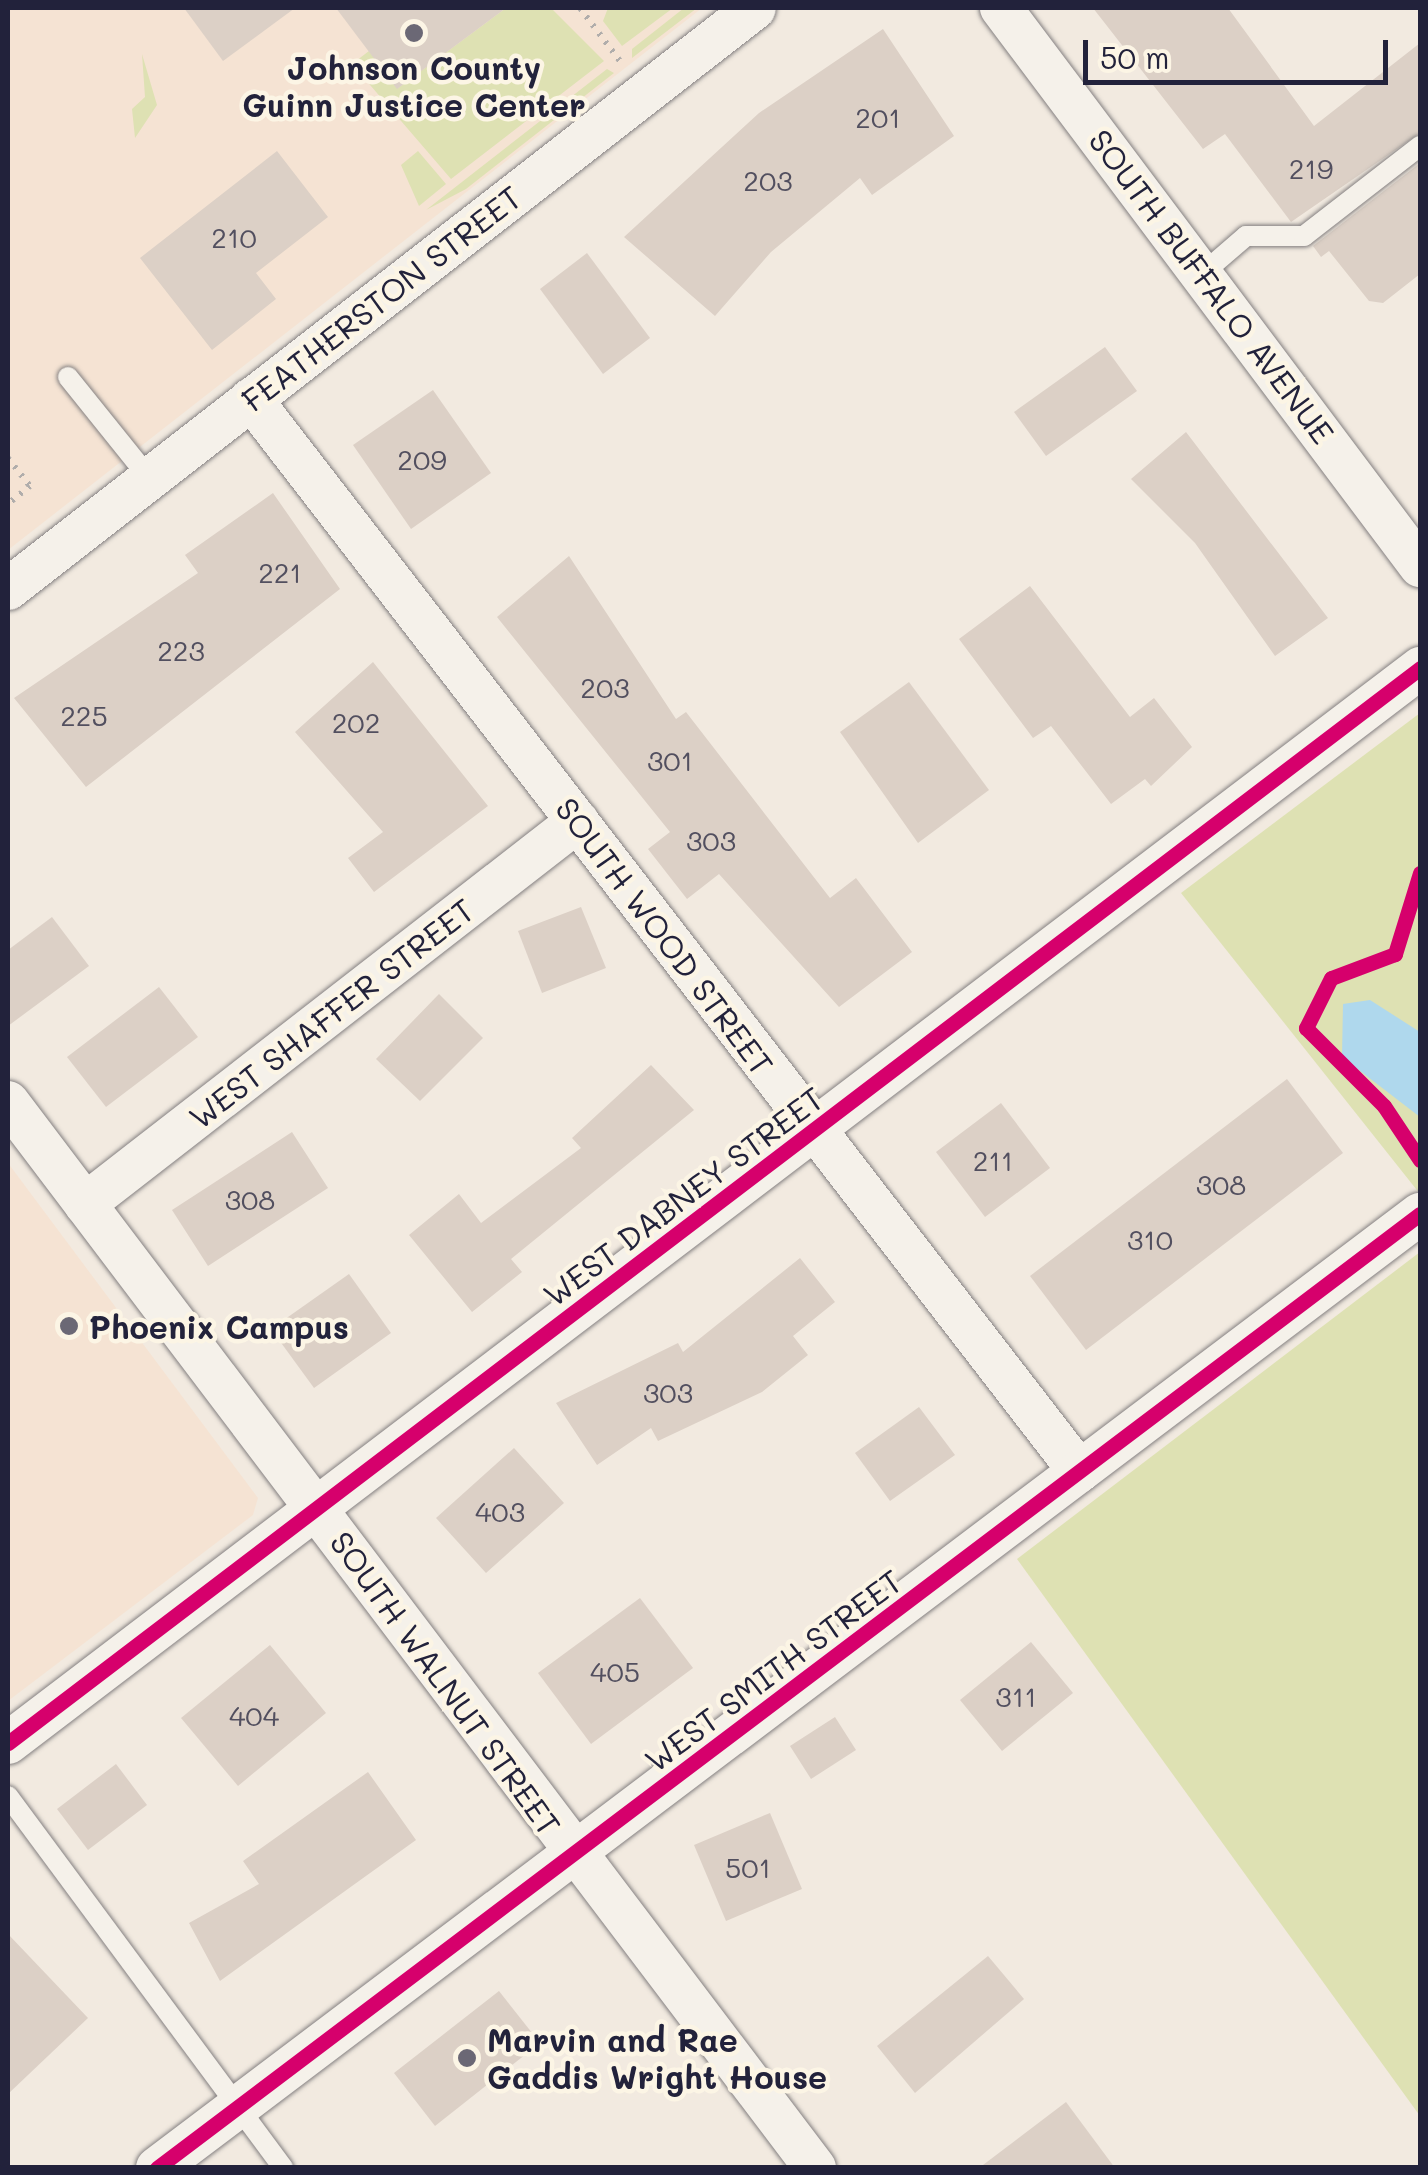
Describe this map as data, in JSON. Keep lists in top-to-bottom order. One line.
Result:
{"streets":{"street":["SOUTH BUFFALO AVENUE","FEATHERSTON STREET","SOUTH WOOD STREET","WEST SHAFFER STREET","WEST DABNEY STREET","WEST SMITH STREET","SOUTH WALNUT STREET"]},"crossings":[["FEATHERSTON STREET","SOUTH WOOD STREET"],["SOUTH WOOD STREET","WEST SHAFFER STREET"],["SOUTH WOOD STREET","WEST DABNEY STREET"],["SOUTH WOOD STREET","WEST SMITH STREET"],["WEST SHAFFER STREET","SOUTH WALNUT STREET"],["WEST DABNEY STREET","SOUTH WALNUT STREET"],["WEST SMITH STREET","SOUTH WALNUT STREET"]],"places":["Johnson County Guinn Justice Center","Phoenix Campus","Marvin and Rae Gaddis Wright House"],"house_numbers":["201","219","203","210","209","221","223","203","225","202","301","303","211","308","308","310","303","403","405","311","404","501"],"scale_bar":"50 m"}
